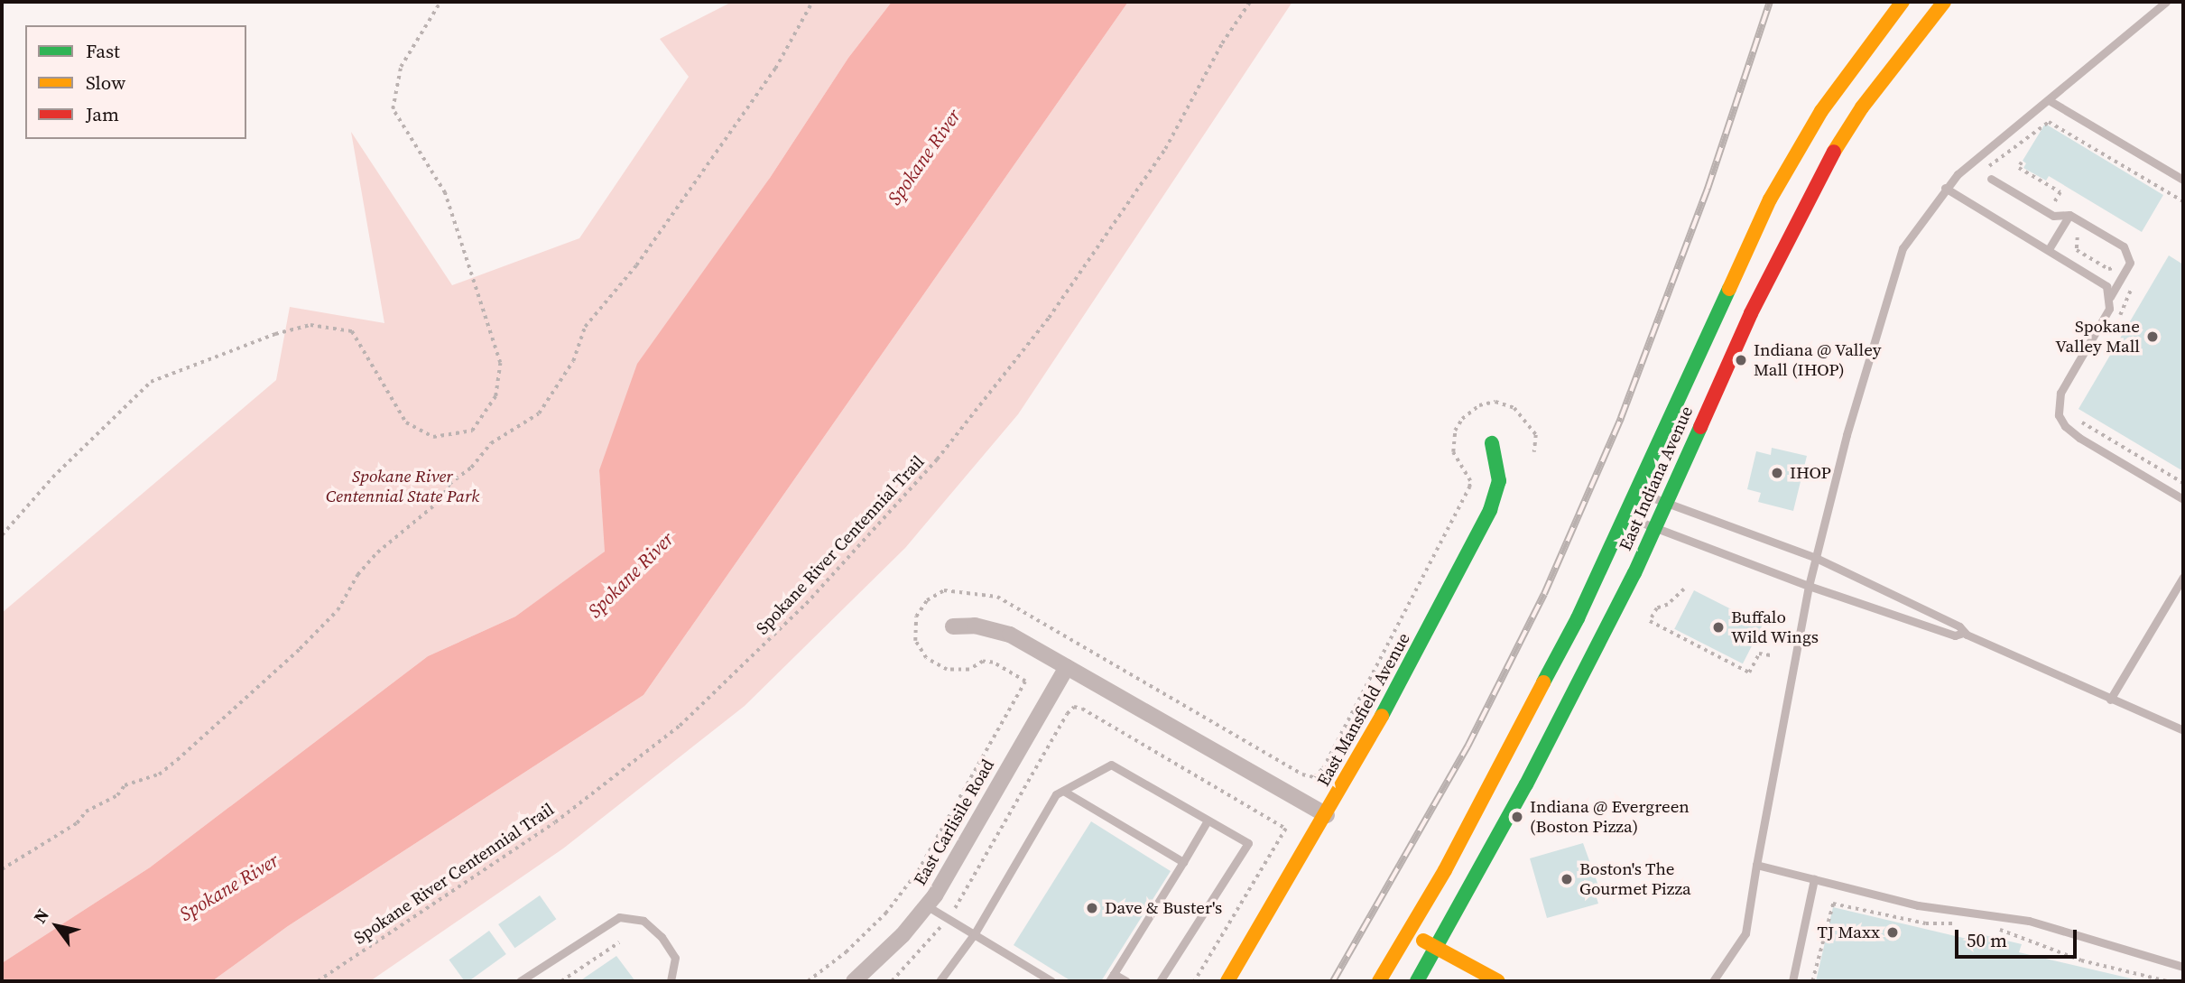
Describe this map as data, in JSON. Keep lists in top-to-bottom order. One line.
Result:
{"streets":{"main road":["East Indiana Avenue","East Mansfield Avenue"],"street":["East Carlisile Road"],"path":["Spokane River Centennial Trail"]},"water":["Spokane River"],"parks":["Spokane River Centennial State Park"],"places":["Spokane Valley Mall","Indiana @ Valley Mall (IHOP)","IHOP","Buffalo Wild Wings","Indiana @ Evergreen (Boston Pizza)","Boston's The Gourmet Pizza","Dave & Buster's","TJ Maxx"],"legend":["Fast","Slow","Jam"],"scale_bar":"50 m","north":"top left"}
